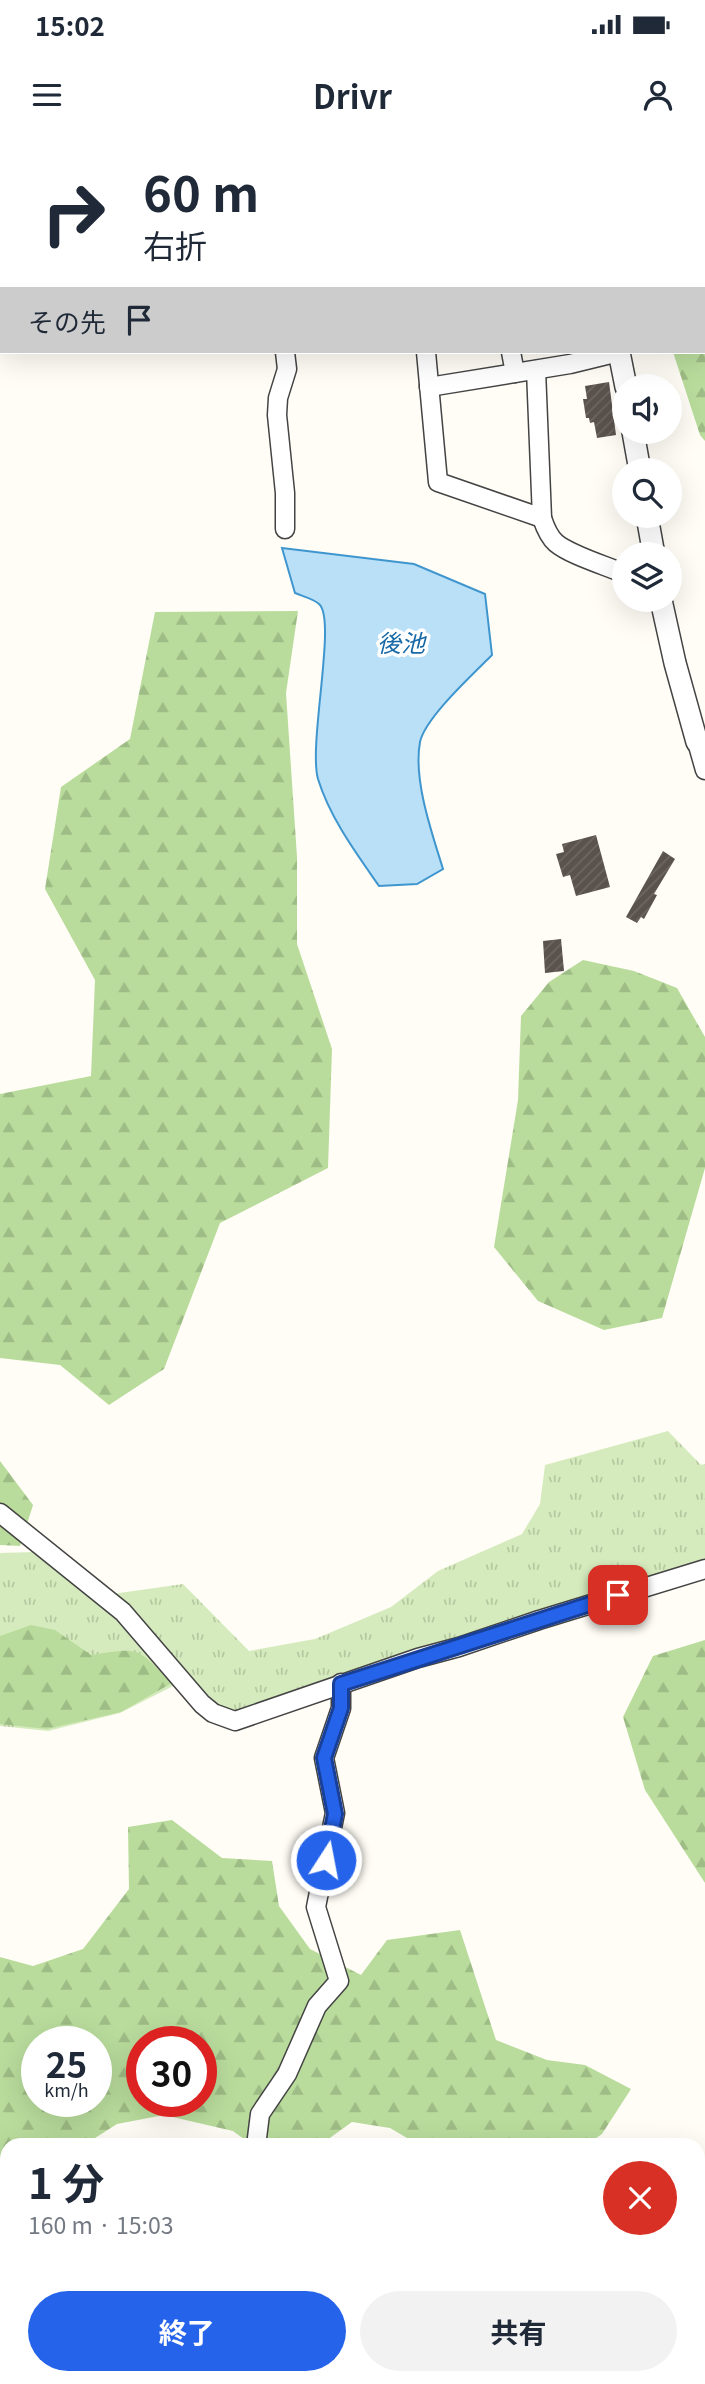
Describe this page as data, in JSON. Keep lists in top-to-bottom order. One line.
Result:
{"water":["後池"],"page":{"status":"15:02","header":"Drivr","turn":["60 m","右折"],"then":"その先","speed":"25 km/h","limit":"30","heading":["1 分","160 m · 15:03"],"buttons":["終了","共有"]}}
